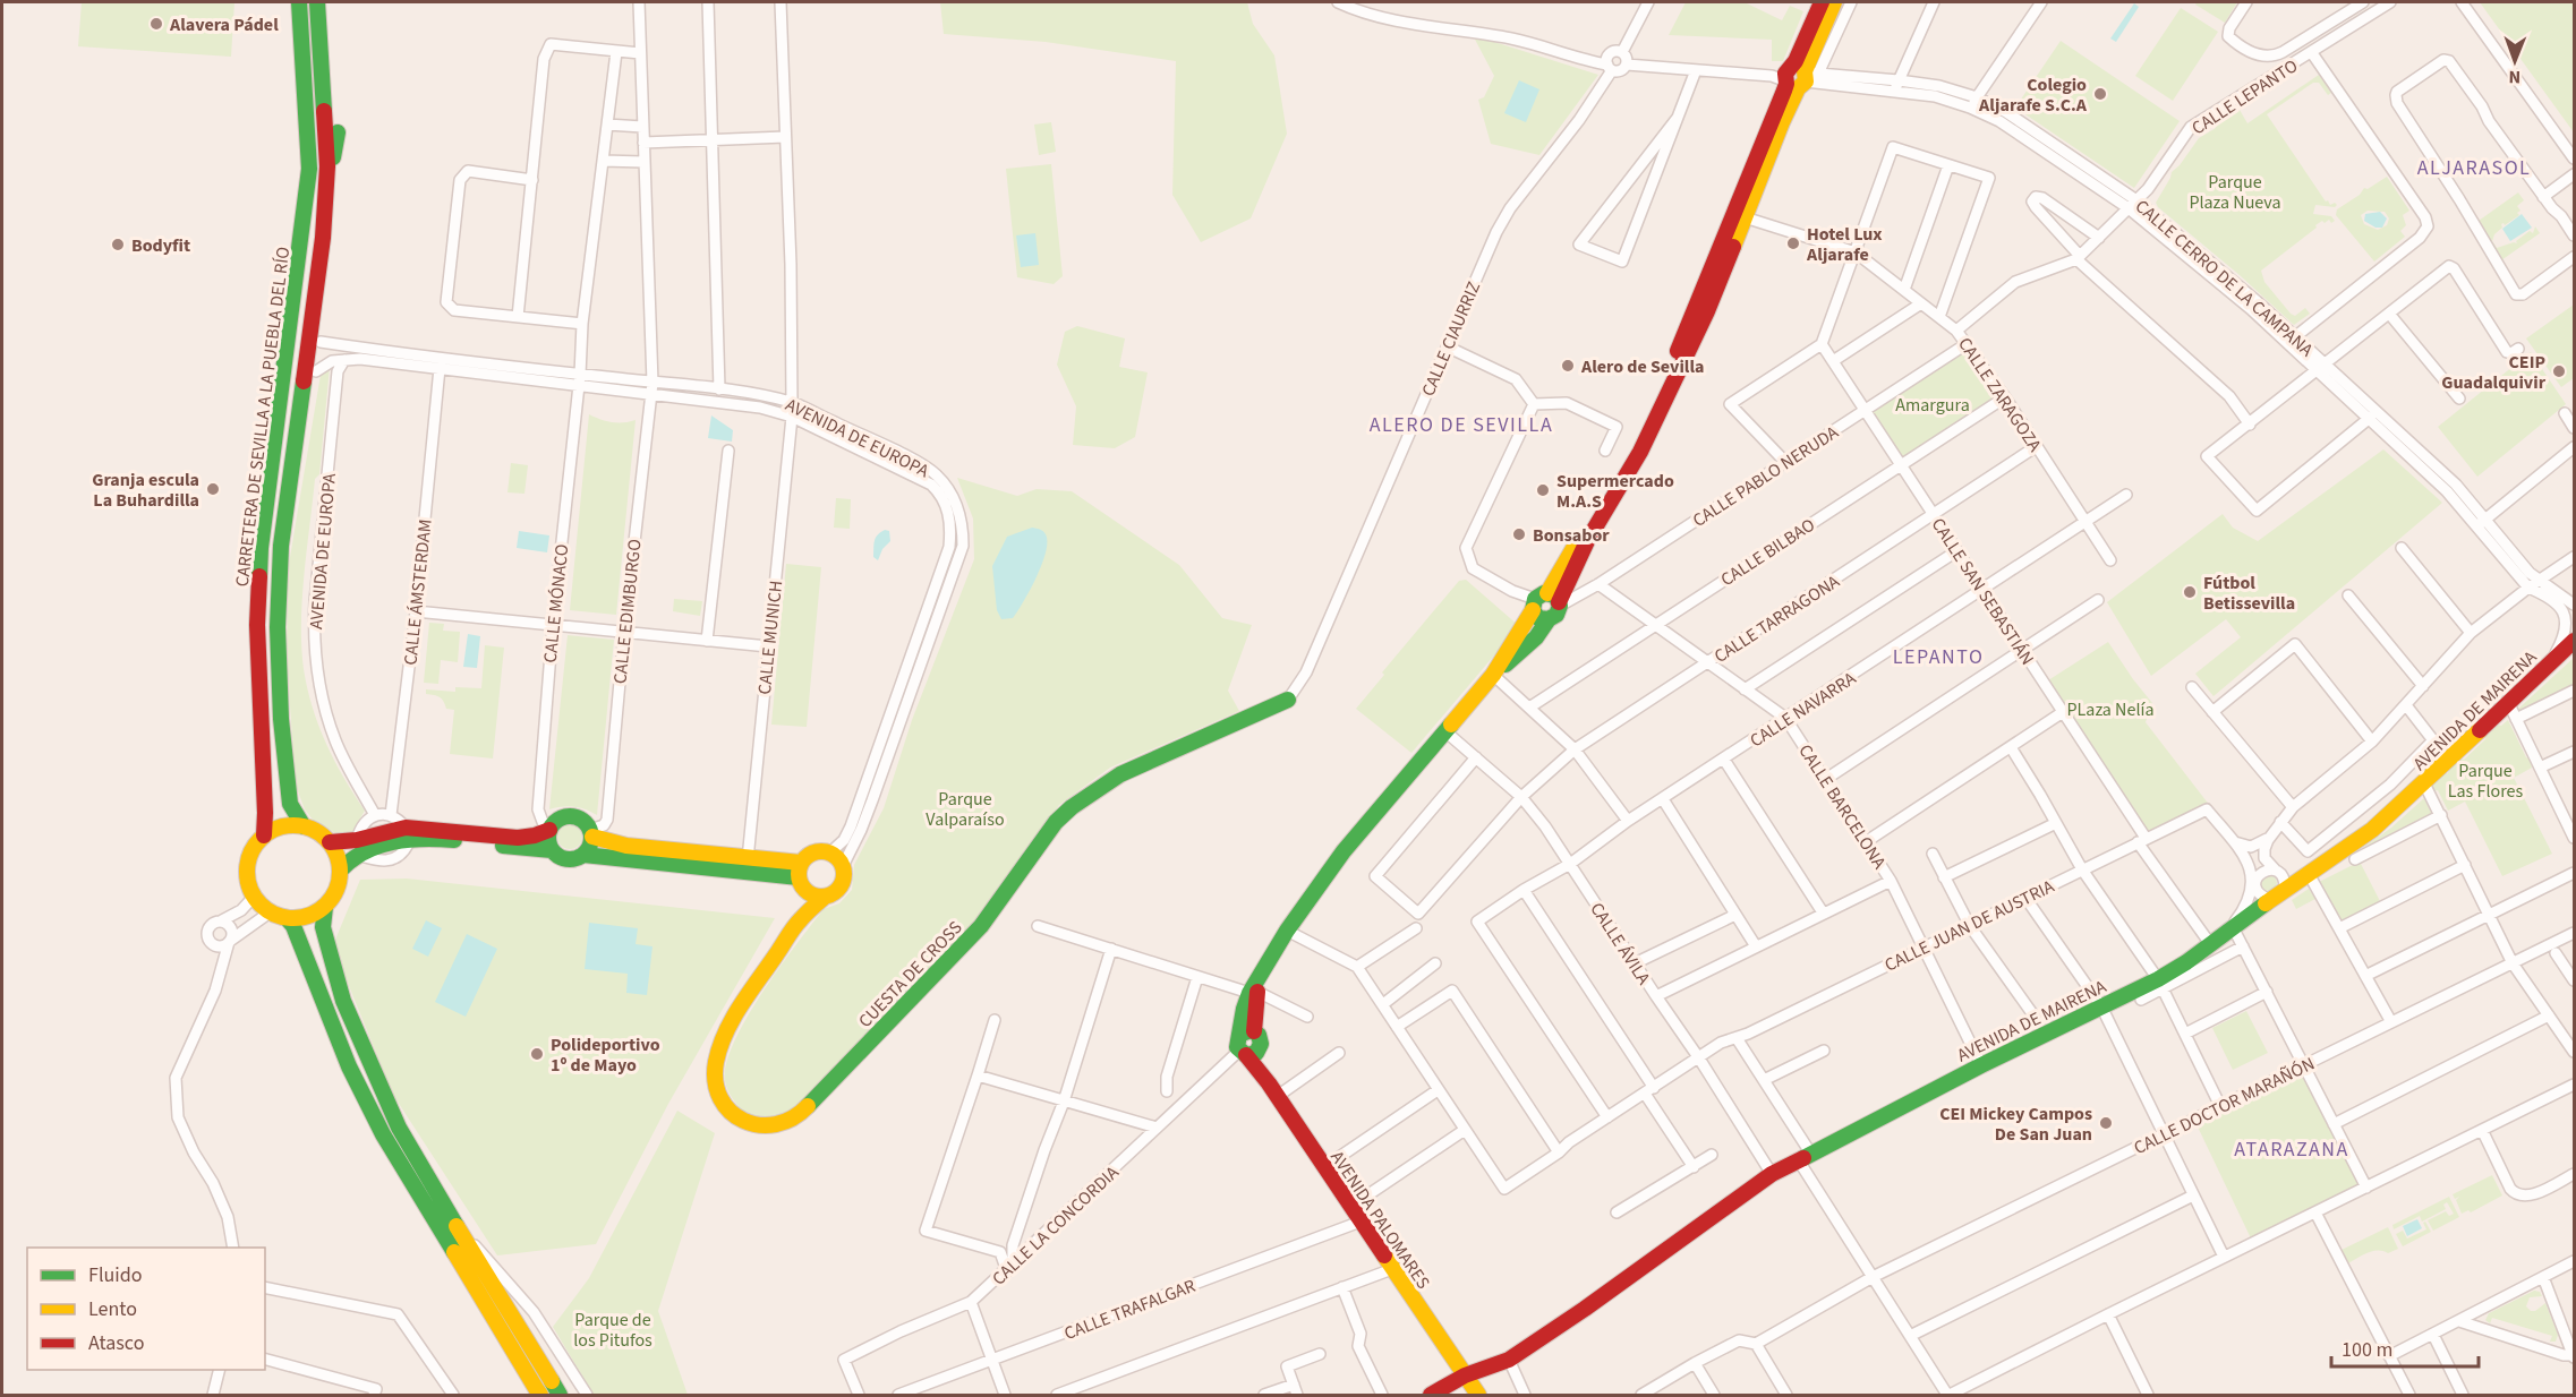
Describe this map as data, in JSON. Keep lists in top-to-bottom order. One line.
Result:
{"streets":{"street":["CALLE LEPANTO","CALLE CERRO DE LA CAMPANA","CALLE CIAURRIZ","CALLE ZARAGOZA","CARRETERA DE SEVILLA A LA PUEBLA DEL RÍO","AVENIDA DE EUROPA","CALLE PABLO NERUDA","CALLE BILBAO","CALLE SAN SEBASTIÁN","CALLE ÁMSTERDAM","CALLE MÓNACO","CALLE EDIMBURGO","CALLE TARRAGONA","CALLE MUNICH","CALLE NAVARRA","AVENIDA DE MAIRENA","CALLE BARCELONA","CALLE JUAN DE AUSTRIA","CALLE ÁVILA","CUESTA DE CROSS","CALLE DOCTOR MARAÑÓN","AVENIDA PALOMARES","CALLE LA CONCORDIA","CALLE TRAFALGAR"]},"crossings":[["CALLE LEPANTO","CALLE CERRO DE LA CAMPANA"],["CALLE LEPANTO","CALLE ZARAGOZA"],["CALLE CIAURRIZ","CUESTA DE CROSS"],["CALLE ZARAGOZA","CALLE PABLO NERUDA"],["CALLE ZARAGOZA","CALLE BILBAO"],["CALLE ZARAGOZA","CALLE TARRAGONA"],["CALLE ZARAGOZA","CALLE NAVARRA"],["AVENIDA DE EUROPA","CALLE ÁMSTERDAM"],["AVENIDA DE EUROPA","CALLE MÓNACO"],["AVENIDA DE EUROPA","CALLE EDIMBURGO"],["AVENIDA DE EUROPA","CALLE MUNICH"],["AVENIDA DE EUROPA","CUESTA DE CROSS"],["CALLE PABLO NERUDA","CALLE SAN SEBASTIÁN"],["CALLE PABLO NERUDA","CALLE BARCELONA"],["CALLE BILBAO","CALLE SAN SEBASTIÁN"],["CALLE BILBAO","CALLE BARCELONA"],["CALLE SAN SEBASTIÁN","CALLE TARRAGONA"],["CALLE SAN SEBASTIÁN","CALLE NAVARRA"],["CALLE SAN SEBASTIÁN","AVENIDA DE MAIRENA"],["CALLE SAN SEBASTIÁN","CALLE JUAN DE AUSTRIA"],["CALLE SAN SEBASTIÁN","CALLE DOCTOR MARAÑÓN"],["CALLE MÓNACO","CALLE EDIMBURGO"],["CALLE TARRAGONA","CALLE BARCELONA"],["CALLE TARRAGONA","CALLE ÁVILA"],["CALLE NAVARRA","CALLE BARCELONA"],["CALLE NAVARRA","CALLE JUAN DE AUSTRIA"],["CALLE NAVARRA","CALLE ÁVILA"],["AVENIDA DE MAIRENA","CALLE BARCELONA"],["AVENIDA DE MAIRENA","CALLE ÁVILA"],["AVENIDA DE MAIRENA","AVENIDA PALOMARES"],["CALLE BARCELONA","CALLE JUAN DE AUSTRIA"],["CALLE JUAN DE AUSTRIA","CALLE ÁVILA"],["AVENIDA PALOMARES","CALLE LA CONCORDIA"],["AVENIDA PALOMARES","CALLE TRAFALGAR"]],"districts":["ALJARASOL","ALERO DE SEVILLA","LEPANTO","ATARAZANA"],"parks":["Parque Plaza Nueva","Amargura","PLaza Nelía","Parque Las Flores","Parque Valparaíso","Parque de los Pitufos"],"places":["Alavera Pádel","Colegio Aljarafe S.C.A","Hotel Lux Aljarafe","Bodyfit","Alero de Sevilla","CEIP Guadalquivir","Granja escula La Buhardilla","Supermercado M.A.S","Bonsabor","Fútbol Betissevilla","Polideportivo 1º de Mayo","CEI Mickey Campos De San Juan"],"legend":["Fluido","Lento","Atasco"],"scale_bar":"100 m","north":"bottom"}
